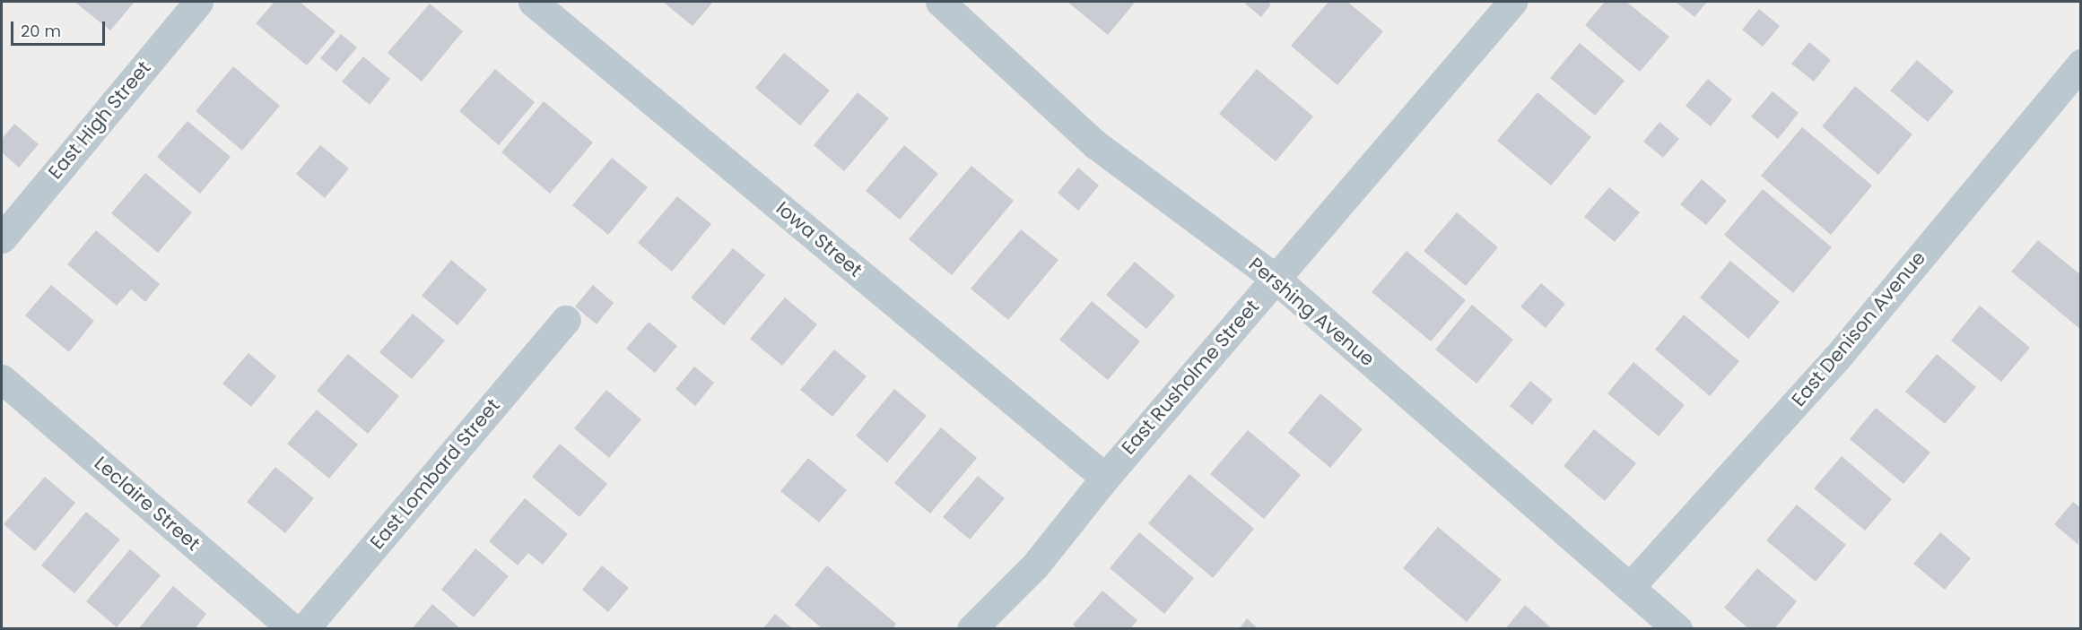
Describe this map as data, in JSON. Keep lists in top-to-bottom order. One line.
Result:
{"streets":{"street":["East High Street","Iowa Street","Pershing Avenue","East Denison Avenue","East Rusholme Street","East Lombard Street","Leclaire Street"]},"crossings":[["Iowa Street","East Rusholme Street"],["Pershing Avenue","East Denison Avenue"],["Pershing Avenue","East Rusholme Street"]],"scale_bar":"20 m"}
